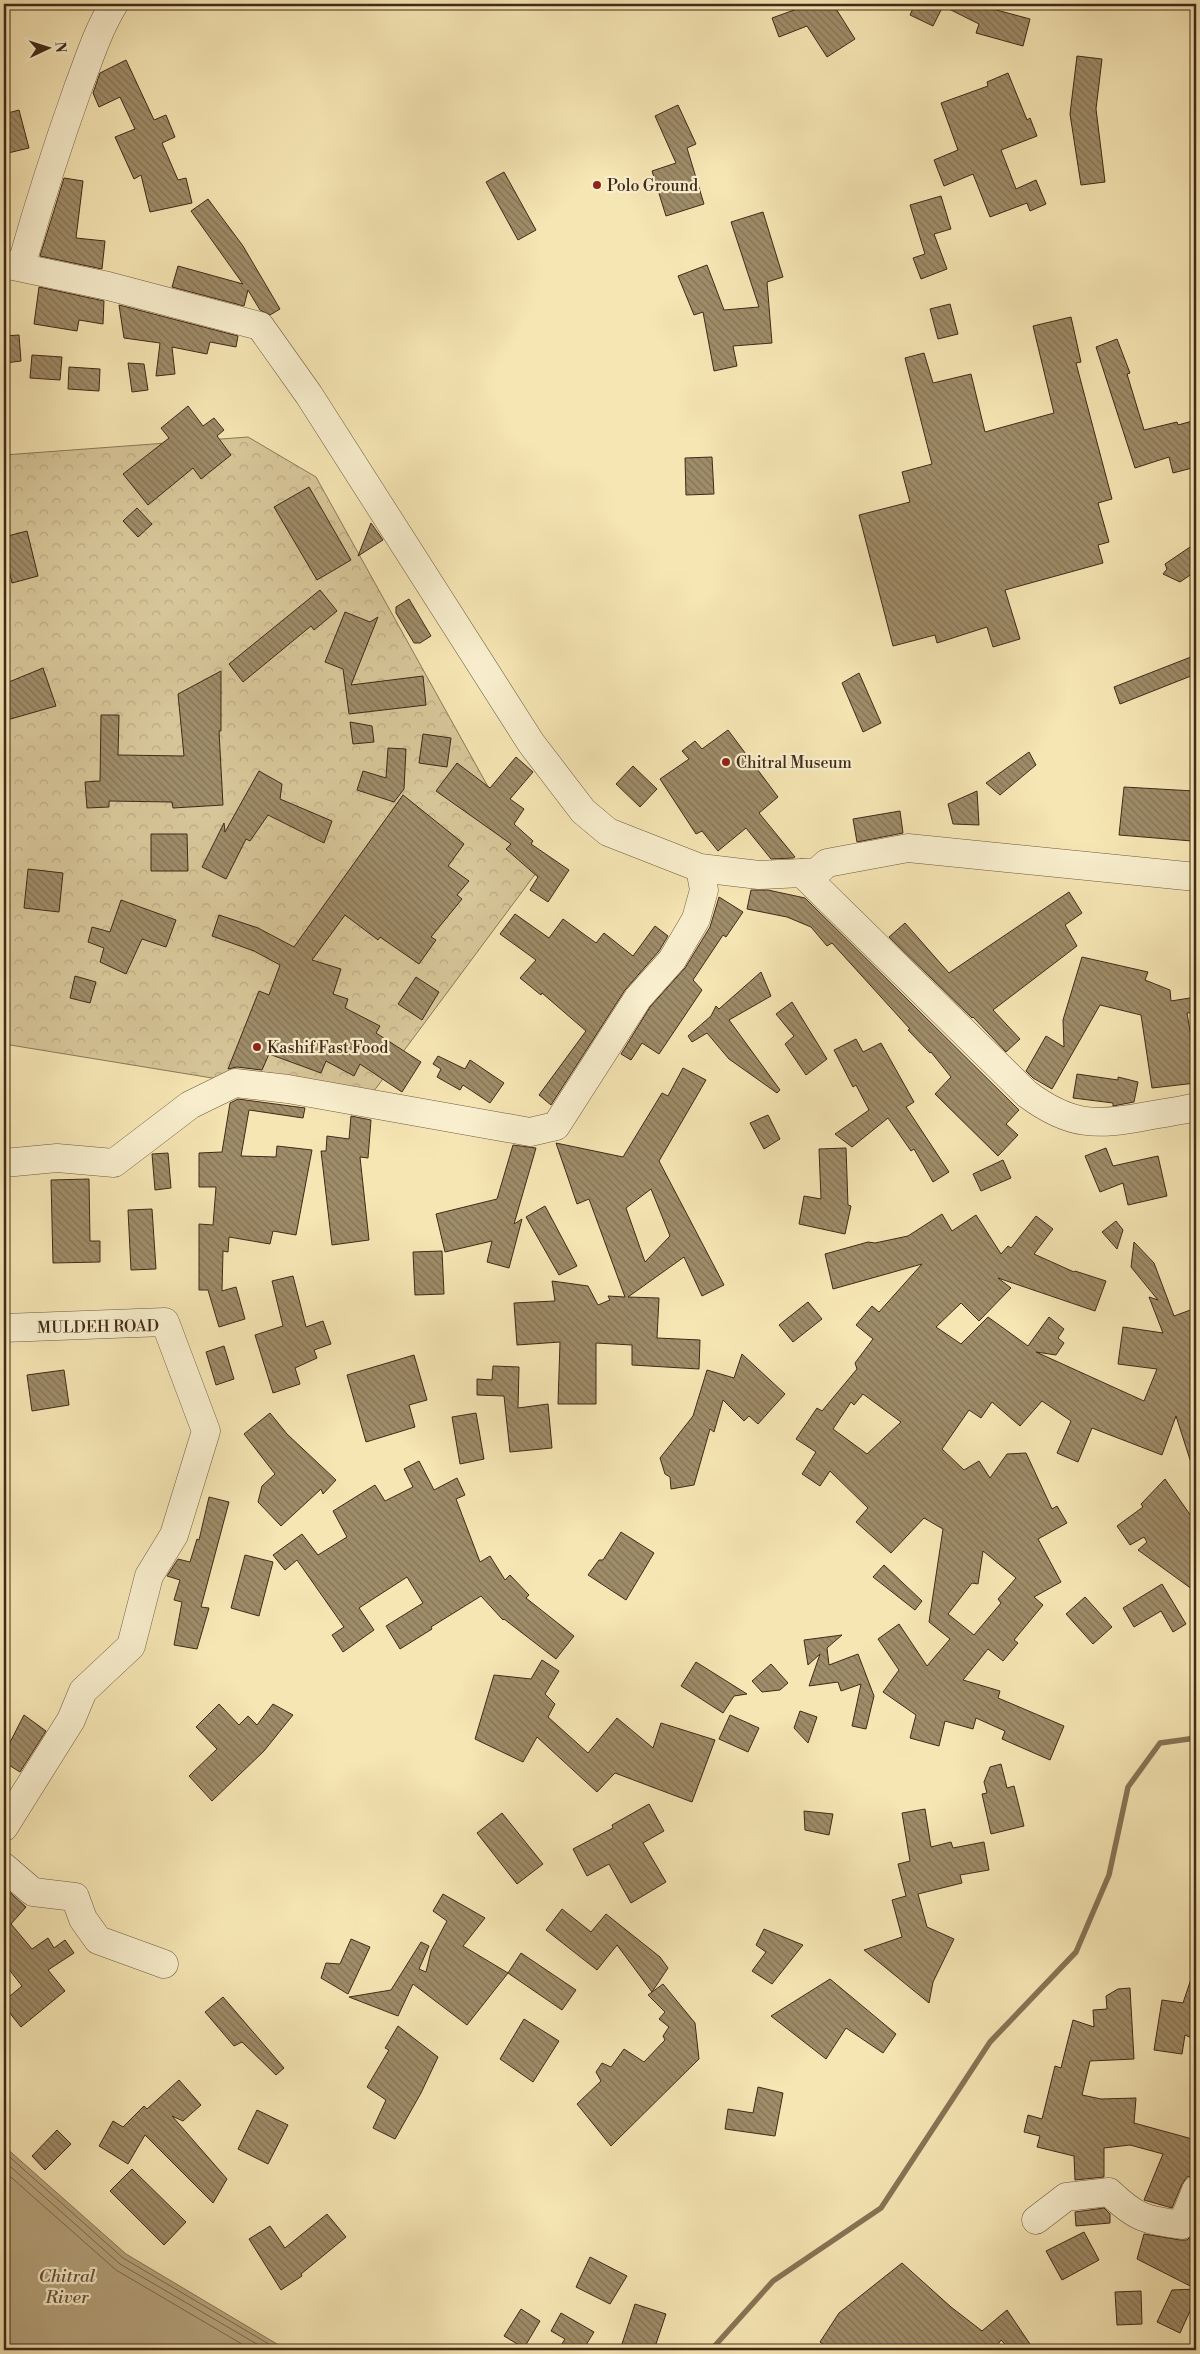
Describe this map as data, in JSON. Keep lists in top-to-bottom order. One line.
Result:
{"streets":{"street":["MULDEH ROAD"]},"water":["Chitral River"],"places":["Polo Ground","Chitral Museum","Kashif Fast Food"],"north":"right"}
